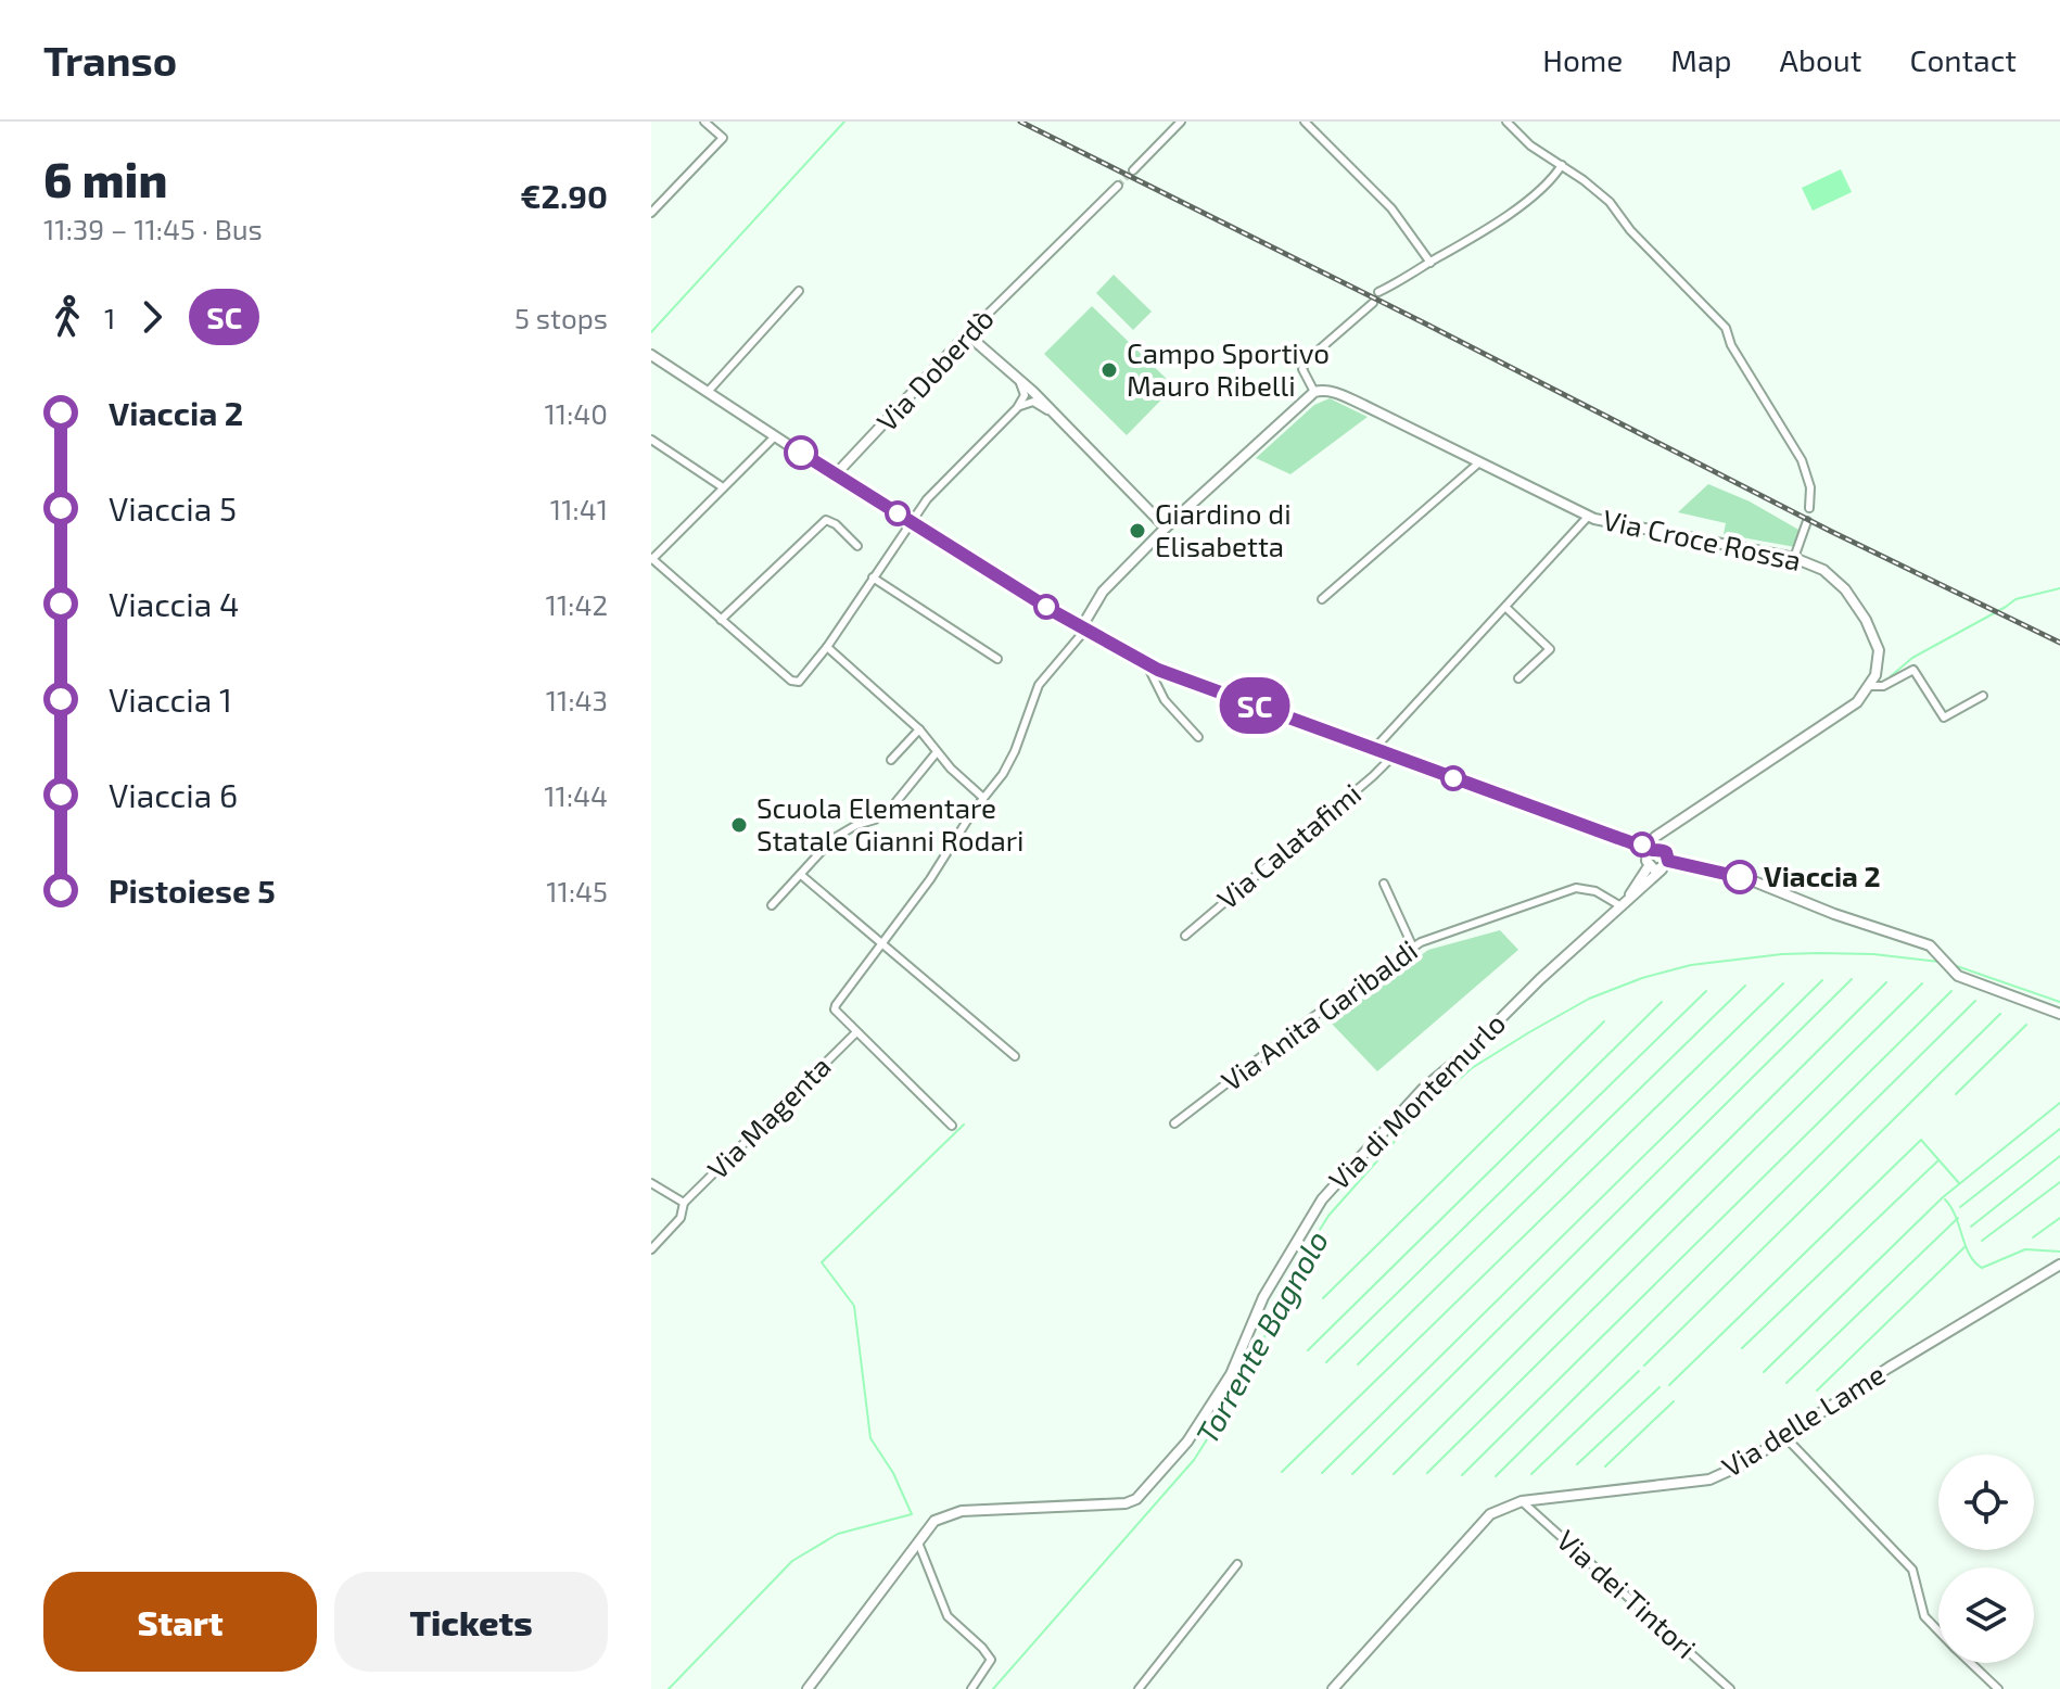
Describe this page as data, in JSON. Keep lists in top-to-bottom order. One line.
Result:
{"streets":{"street":["Via Doberdò","Via Croce Rossa","Via Calatafimi","Via Anita Garibaldi","Via di Montemurlo","Via Magenta","Via delle Lame","Via dei Tintori"]},"crossings":[["Via Croce Rossa","Via di Montemurlo"],["Via Anita Garibaldi","Via di Montemurlo"],["Via delle Lame","Via dei Tintori"]],"water":["Torrente Bagnolo"],"places":["Campo Sportivo Mauro Ribelli","Giardino di Elisabetta","Scuola Elementare Statale Gianni Rodari","Viaccia 2"],"lines":["bus line SC"],"page":{"header":"Transo","nav":["Home","Map","About","Contact"],"heading":["6 min","11:39 – 11:45 · Bus","€2.90"],"on_map":"SC","legs":["1","SC","5 stops"],"list":[{"name":"Viaccia 2","value":"11:40"},{"name":"Viaccia 5","value":"11:41"},{"name":"Viaccia 4","value":"11:42"},{"name":"Viaccia 1","value":"11:43"},{"name":"Viaccia 6","value":"11:44"},{"name":"Pistoiese 5","value":"11:45"}],"buttons":["Start","Tickets"]}}
